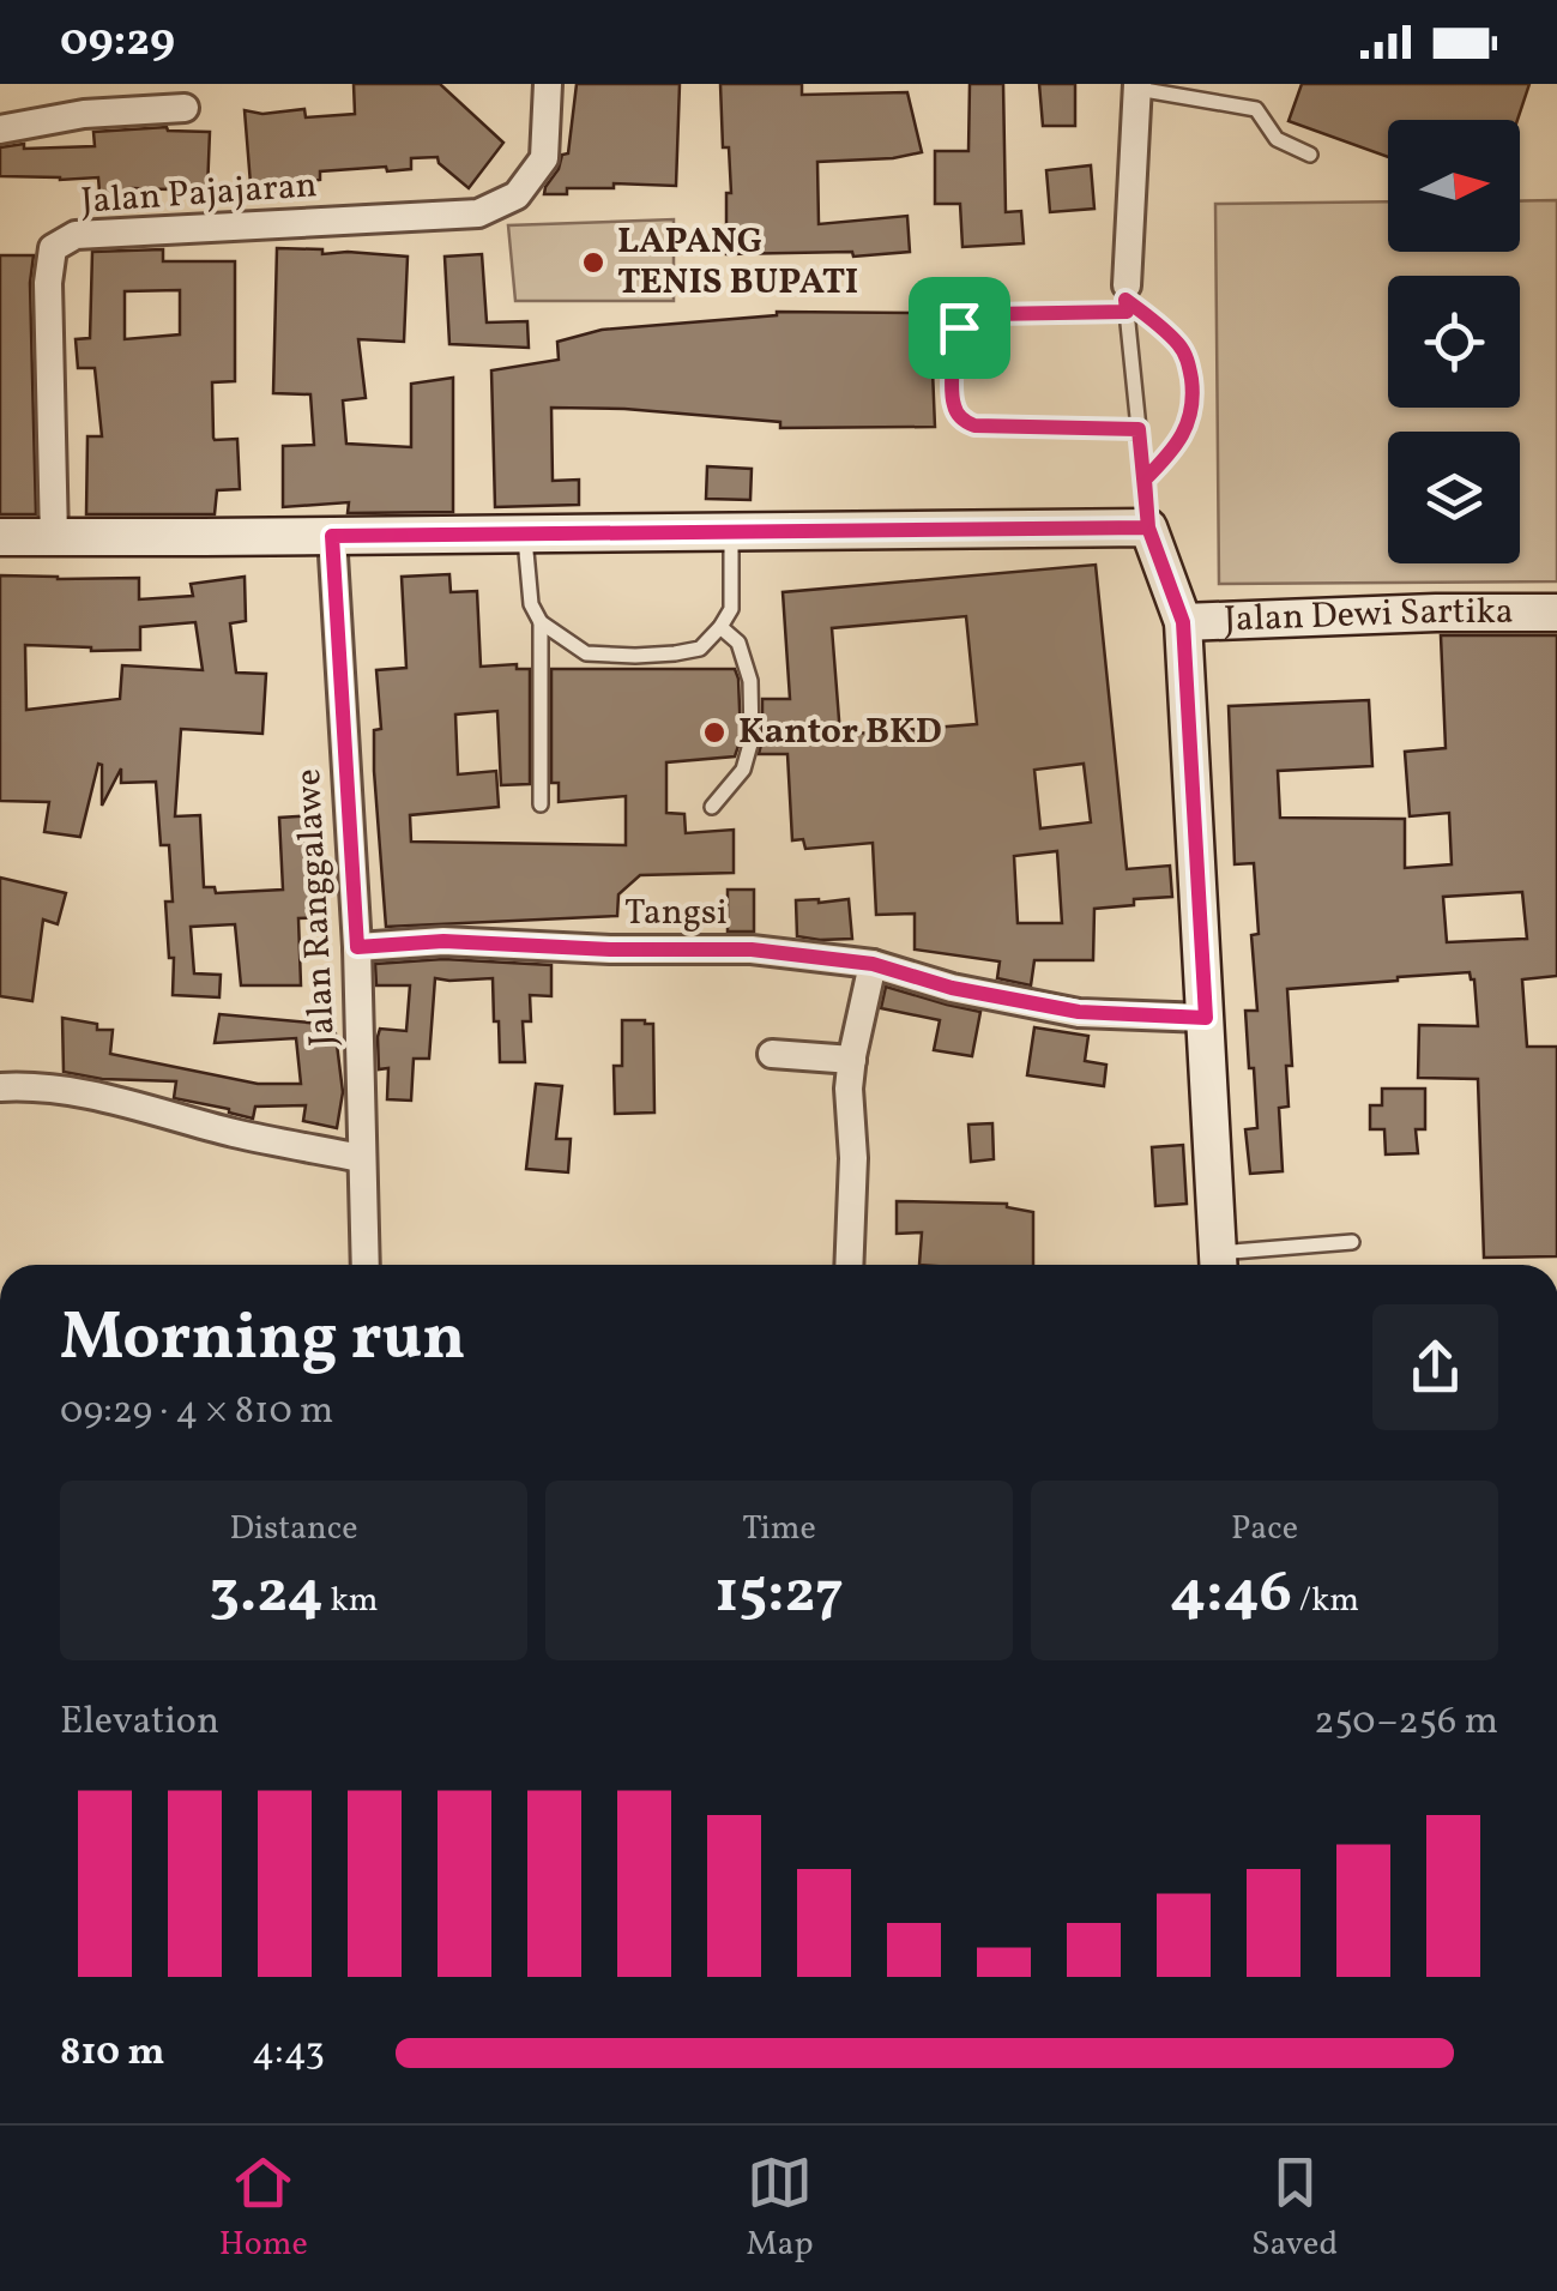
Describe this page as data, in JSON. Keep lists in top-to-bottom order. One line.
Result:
{"streets":{"street":["Jalan Pajajaran","Jalan Dewi Sartika","Jalan Ranggalawe","Tangsi"]},"crossings":[["Jalan Ranggalawe","Tangsi"]],"places":["LAPANG TENIS BUPATI","Kantor BKD"],"north":"right","page":{"status":"09:29","heading":["Morning run","09:29 · 4 × 810 m"],"stats":[["Distance","3.24 km"],["Time","15:27"],["Pace","4:46 /km"]],"chart":["Elevation","250–256 m"],"list":[{"name":"810 m","note":"4:43"}],"tabs":["Home","Map","Saved"]}}
